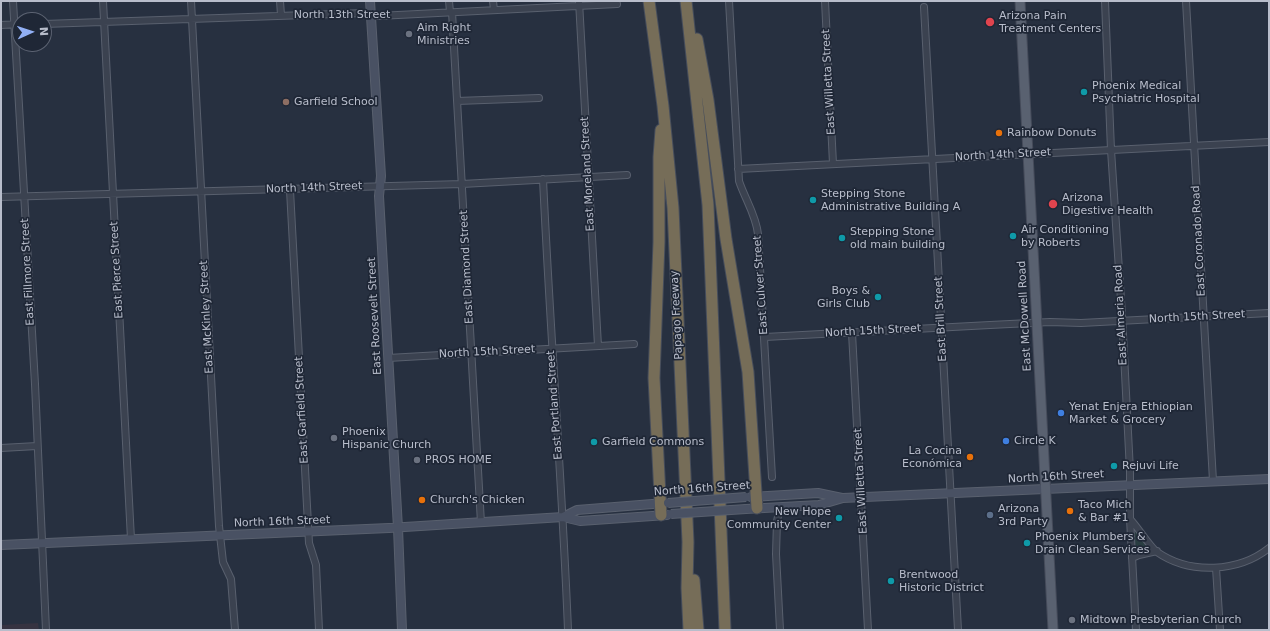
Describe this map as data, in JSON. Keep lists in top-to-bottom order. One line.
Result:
{"streets":{"highway":["Papago Freeway"],"main road":["East Roosevelt Street","East McDowell Road","North 16th Street"],"street":["North 13th Street","East Willetta Street","North 14th Street","East Moreland Street","East Coronado Road","East Diamond Street","East Pierce Street","East Fillmore Street","East Culver Street","East Almeria Road","East McKinley Street","North 15th Street","East Brill Street","East Portland Street","East Garfield Street"]},"crossings":[["North 13th Street","East Moreland Street"],["North 13th Street","East Diamond Street"],["North 13th Street","East Pierce Street"],["North 13th Street","East Roosevelt Street"],["North 13th Street","East McKinley Street"],["East Willetta Street","North 14th Street"],["East Willetta Street","North 15th Street"],["East Willetta Street","North 16th Street"],["North 14th Street","East Moreland Street"],["North 14th Street","East Coronado Road"],["North 14th Street","East Diamond Street"],["North 14th Street","East Pierce Street"],["North 14th Street","East Fillmore Street"],["North 14th Street","East Culver Street"],["North 14th Street","East Almeria Road"],["North 14th Street","East Roosevelt Street"],["North 14th Street","East McDowell Road"],["North 14th Street","East McKinley Street"],["North 14th Street","East Brill Street"],["North 14th Street","East Portland Street"],["North 14th Street","East Garfield Street"],["East Moreland Street","North 15th Street"],["East Coronado Road","North 15th Street"],["East Coronado Road","North 16th Street"],["East Diamond Street","North 15th Street"],["East Diamond Street","North 16th Street"],["East Pierce Street","North 16th Street"],["East Fillmore Street","North 16th Street"],["East Culver Street","North 15th Street"],["East Almeria Road","North 15th Street"],["East Almeria Road","North 16th Street"],["East Roosevelt Street","North 15th Street"],["East Roosevelt Street","North 16th Street"],["East McDowell Road","North 15th Street"],["East McDowell Road","North 16th Street"],["East McKinley Street","North 16th Street"],["North 15th Street","East Brill Street"],["North 15th Street","East Portland Street"],["East Brill Street","North 16th Street"],["East Portland Street","North 16th Street"],["East Garfield Street","North 16th Street"]],"places":["Arizona Pain Treatment Centers","Aim Right Ministries","Phoenix Medical Psychiatric Hospital","Garfield School","Rainbow Donuts","Stepping Stone Administrative Building A","Arizona Digestive Health","Air Conditioning by Roberts","Stepping Stone old main building","Boys & Girls Club","Yenat Enjera Ethiopian Market & Grocery","Phoenix Hispanic Church","Circle K","Garfield Commons","La Cocina Económica","PROS HOME","Rejuvi Life","Church's Chicken","Taco Mich & Bar #1","Arizona 3rd Party","New Hope Community Center","Phoenix Plumbers & Drain Clean Services","Brentwood Historic District","Midtown Presbyterian Church"],"north":"right"}
